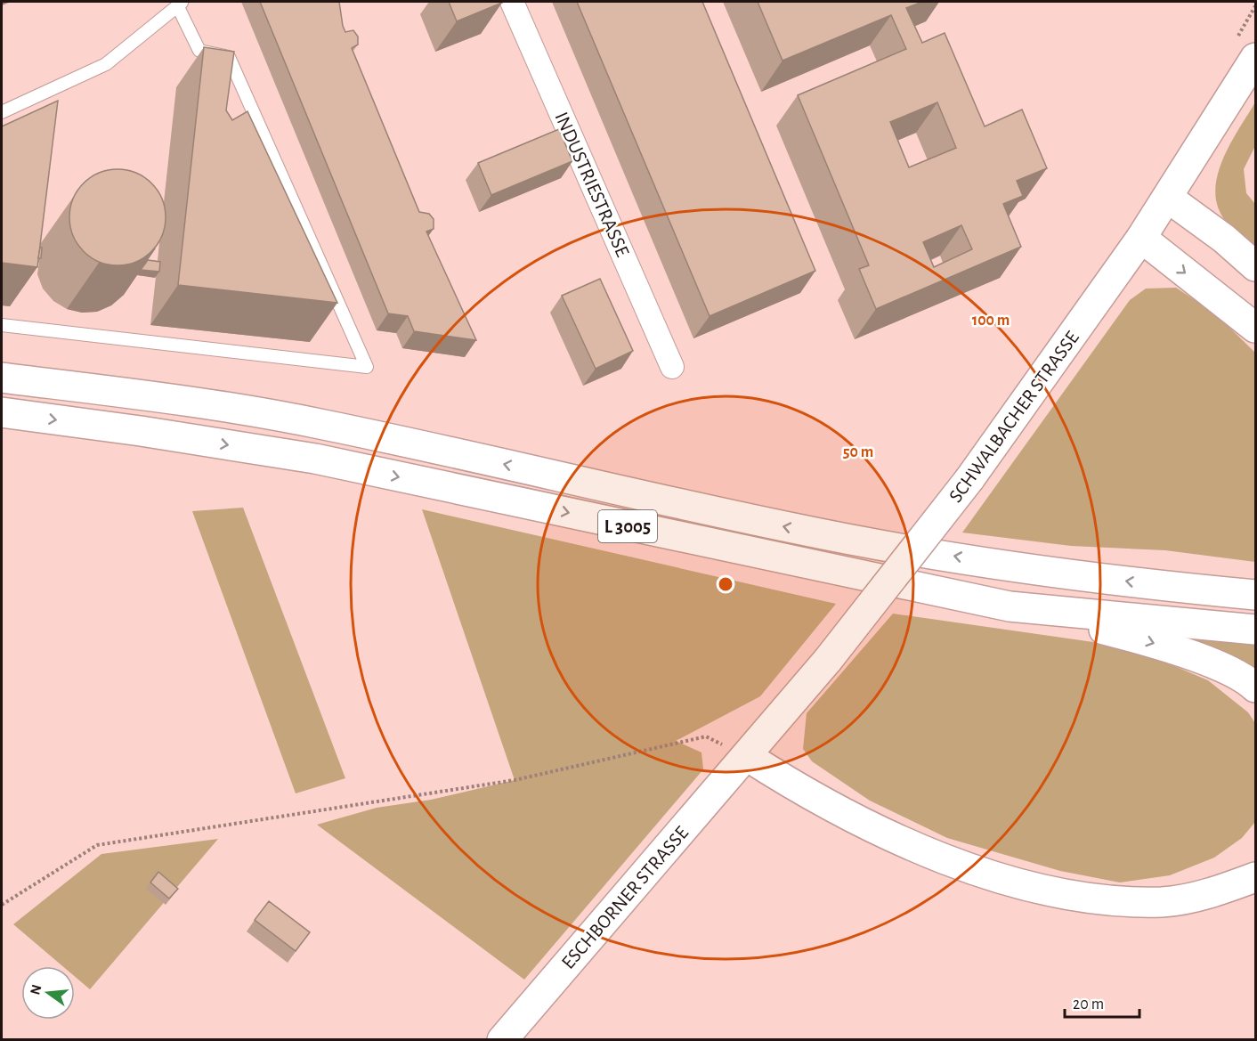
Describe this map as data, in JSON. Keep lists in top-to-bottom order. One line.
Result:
{"streets":{"main road":["SCHWALBACHER STRASSE","L 3005","ESCHBORNER STRASSE"],"street":["INDUSTRIESTRASSE"]},"crossings":[["SCHWALBACHER STRASSE","ESCHBORNER STRASSE"]],"scale_bar":"20 m","north":"left","rings":["100 m","50 m"]}
